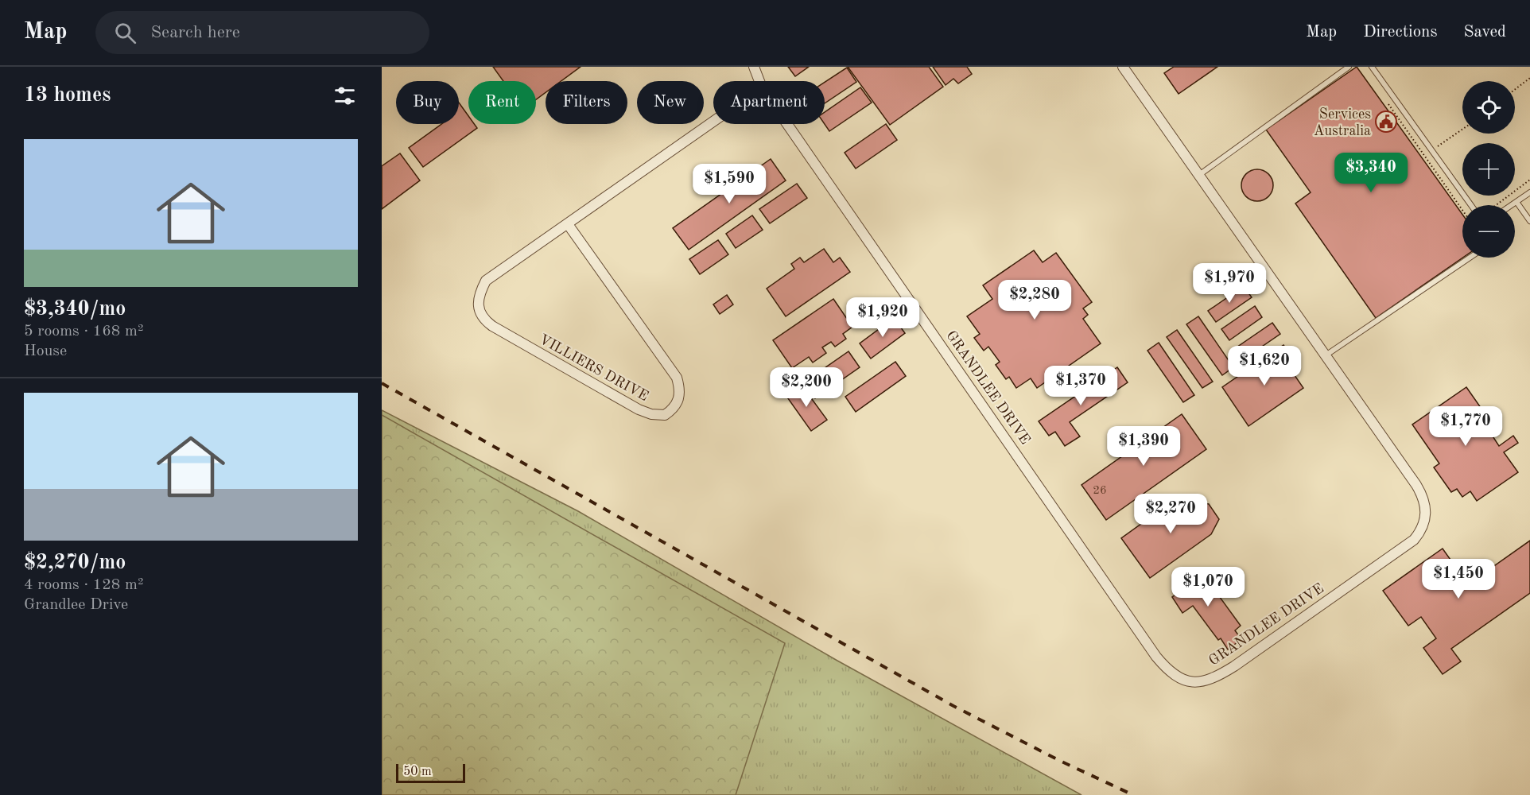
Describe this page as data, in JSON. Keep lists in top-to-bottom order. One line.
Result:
{"streets":{"street":["VILLIERS DRIVE","GRANDLEE DRIVE"]},"places":{"public building":["Services Australia"]},"house_numbers":["26"],"scale_bar":"50 m","page":{"header":"Map","search":"Search here","nav":["Map","Directions","Saved"],"heading":"13 homes","map_buttons":["+","−"],"chip":["Buy","Rent","Filters","New","Apartment"],"list":[{"name":"$3,340/mo","note":"5 rooms · 168 m² · House"},{"name":"$2,270/mo","note":"4 rooms · 128 m² · Grandlee Drive"}],"price":["$3,340","$1,590","$1,970","$2,280","$1,920","$1,620","$1,370","$2,200","$1,770","$1,390","$2,270","$1,450","$1,070"],"scale":"50 m"}}
